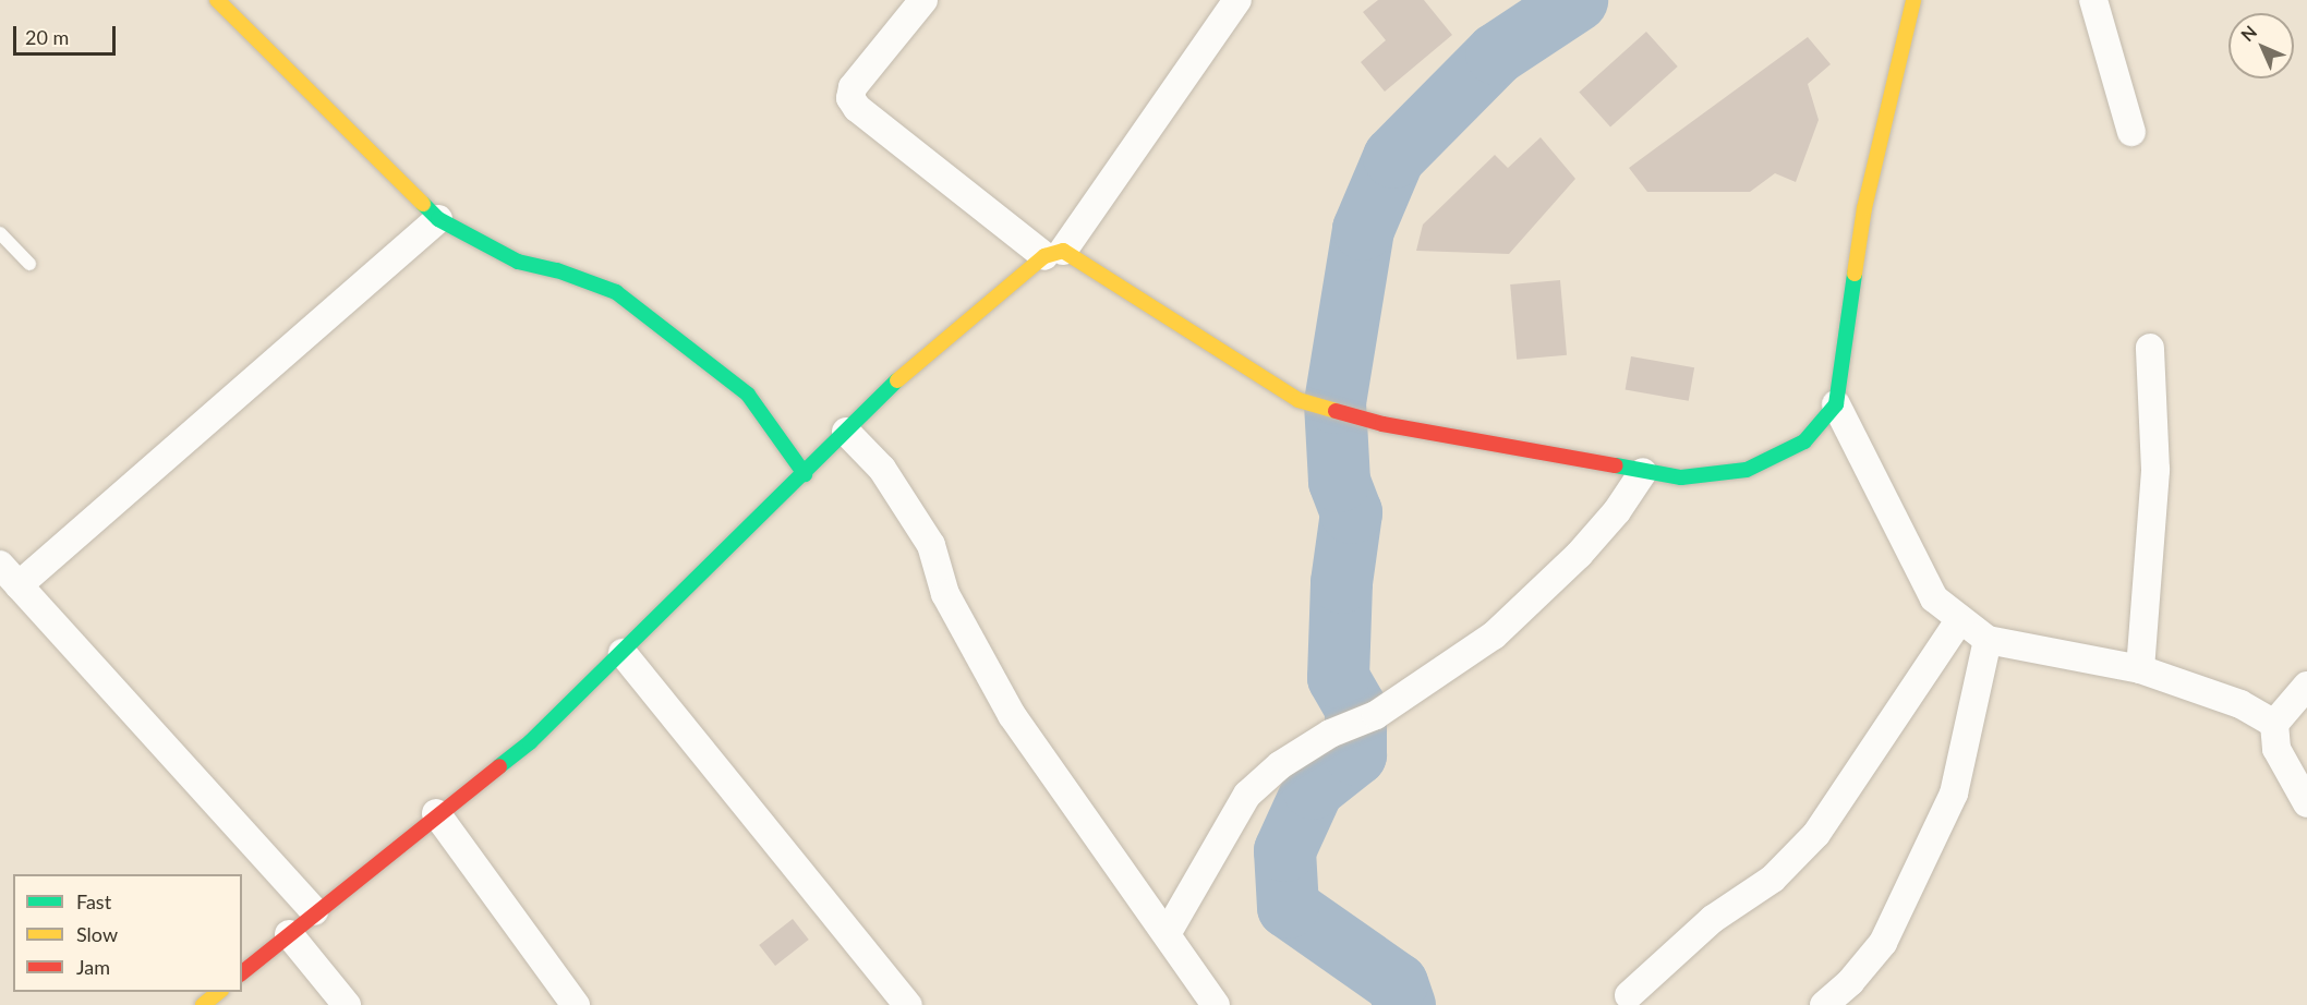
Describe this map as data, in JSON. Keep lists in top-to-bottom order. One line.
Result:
{"legend":["Fast","Slow","Jam"],"scale_bar":"20 m","north":"top left"}
